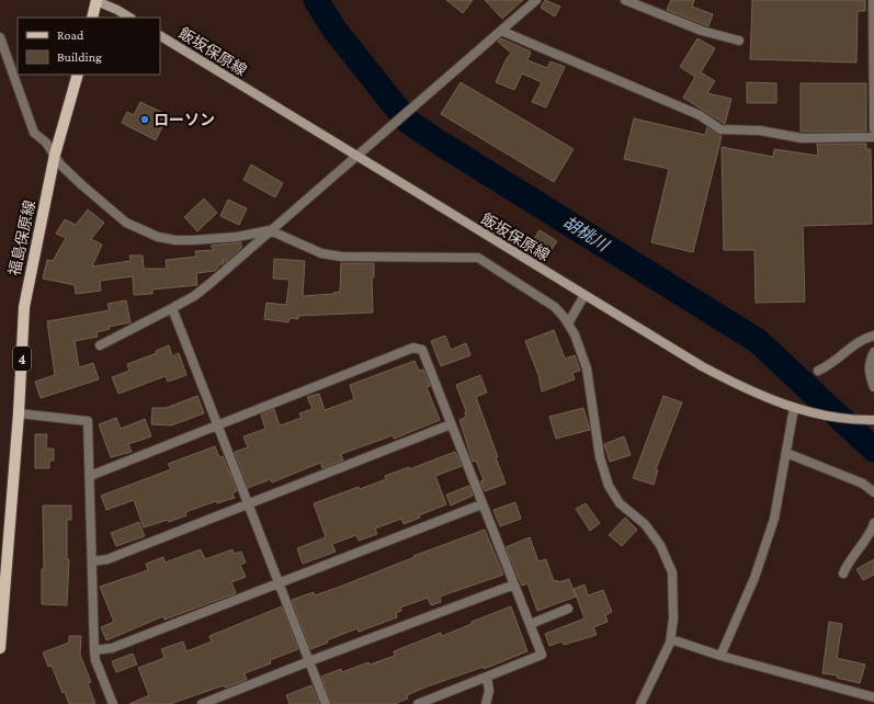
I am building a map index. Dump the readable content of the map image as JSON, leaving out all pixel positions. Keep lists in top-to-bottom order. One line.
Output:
{"streets":{"main road":["飯坂保原線","福島保原線","4"]},"water":["胡桃川"],"places":["ローソン"],"legend":["Road","Building"]}
